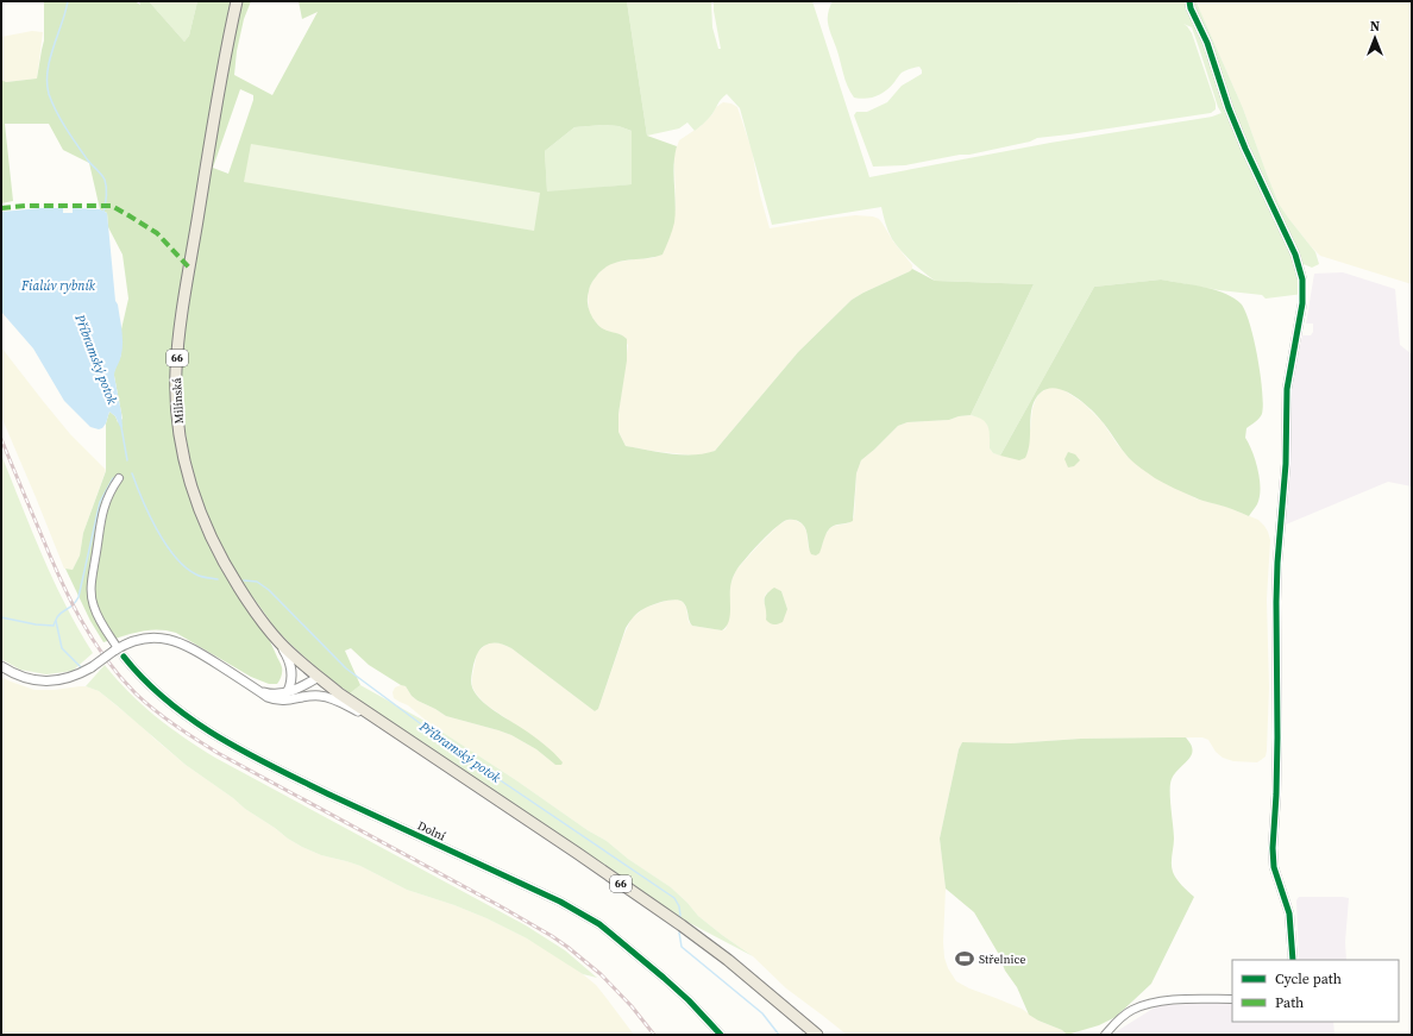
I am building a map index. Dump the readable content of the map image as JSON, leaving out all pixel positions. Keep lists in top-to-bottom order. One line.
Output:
{"streets":{"main road":["66","Milínská"],"street":["Dolní"]},"crossings":[["66","Milínská"]],"water":["Fialúv rybník","Příbramský potok"],"places":{"sports":["Střelnice"]},"legend":["Cycle path","Path"],"north":"top"}
